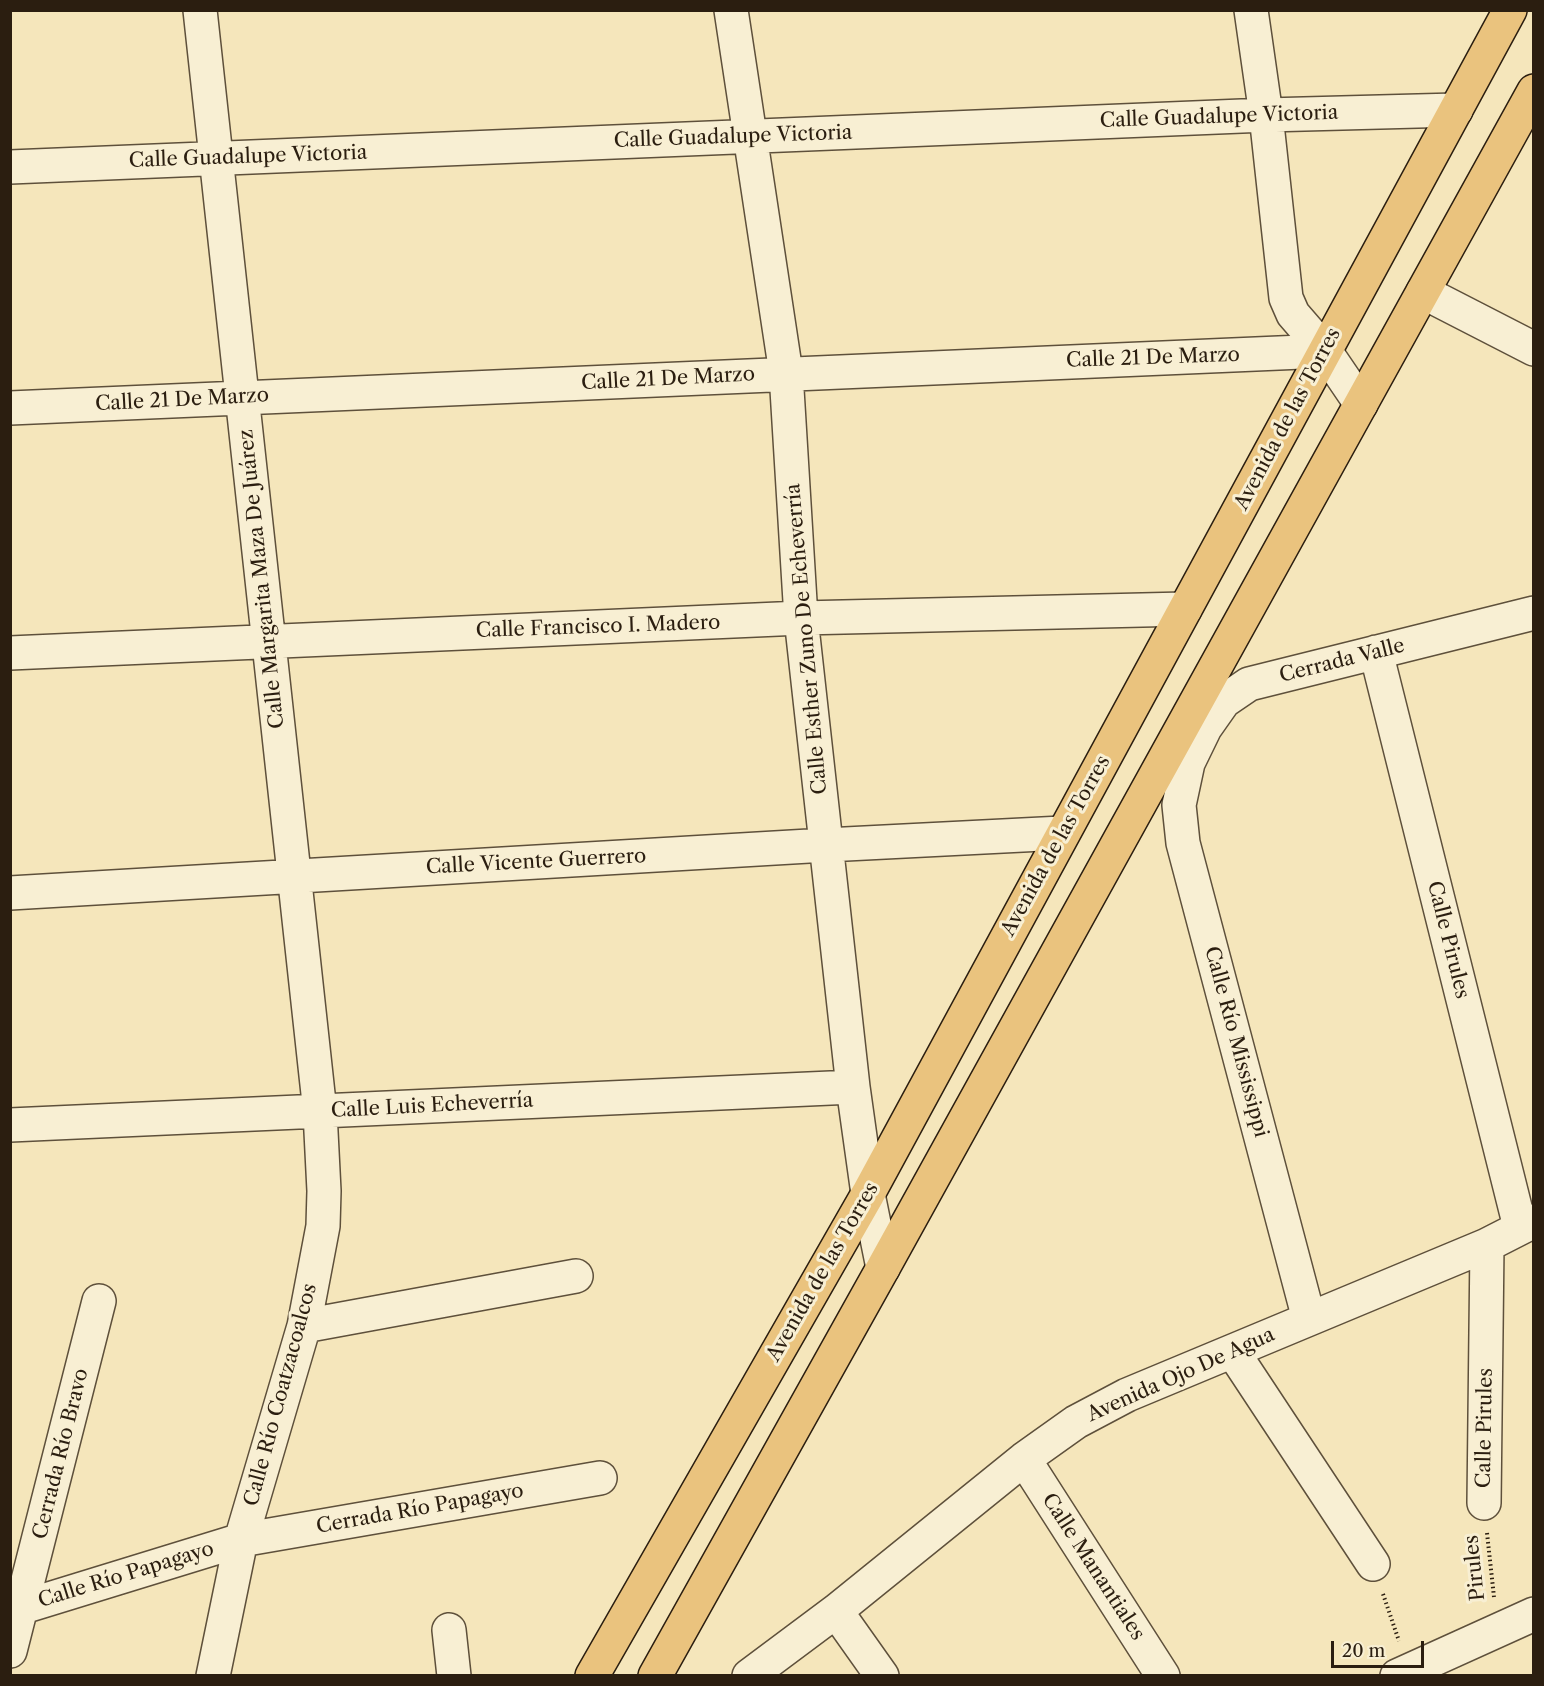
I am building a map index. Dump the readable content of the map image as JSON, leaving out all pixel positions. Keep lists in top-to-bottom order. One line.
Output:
{"streets":{"main road":["Avenida de las Torres"],"street":["Calle Guadalupe Victoria","Calle 21 De Marzo","Calle Margarita Maza De Juárez","Calle Francisco I. Madero","Calle Esther Zuno De Echeverría","Cerrada Valle","Calle Vicente Guerrero","Calle Pirules","Calle Río Mississippi","Calle Luis Echeverría","Avenida Ojo De Agua","Calle Río Coatzacoalcos","Cerrada Río Bravo","Cerrada Río Papagayo","Calle Manantiales","Calle Río Papagayo"],"path":["Pirules"]},"crossings":[["Calle Guadalupe Victoria","Avenida de las Torres"],["Calle Guadalupe Victoria","Calle Margarita Maza De Juárez"],["Calle Guadalupe Victoria","Calle Esther Zuno De Echeverría"],["Calle 21 De Marzo","Avenida de las Torres"],["Calle 21 De Marzo","Calle Margarita Maza De Juárez"],["Calle 21 De Marzo","Calle Esther Zuno De Echeverría"],["Avenida de las Torres","Calle Francisco I. Madero"],["Avenida de las Torres","Calle Esther Zuno De Echeverría"],["Avenida de las Torres","Calle Vicente Guerrero"],["Calle Margarita Maza De Juárez","Calle Francisco I. Madero"],["Calle Margarita Maza De Juárez","Calle Vicente Guerrero"],["Calle Margarita Maza De Juárez","Calle Luis Echeverría"],["Calle Margarita Maza De Juárez","Calle Río Coatzacoalcos"],["Calle Francisco I. Madero","Calle Esther Zuno De Echeverría"],["Calle Esther Zuno De Echeverría","Calle Vicente Guerrero"],["Calle Esther Zuno De Echeverría","Calle Luis Echeverría"],["Cerrada Valle","Calle Pirules"],["Cerrada Valle","Calle Río Mississippi"],["Calle Pirules","Avenida Ojo De Agua"],["Calle Pirules","Pirules"],["Calle Río Mississippi","Avenida Ojo De Agua"],["Calle Luis Echeverría","Calle Río Coatzacoalcos"],["Avenida Ojo De Agua","Calle Manantiales"],["Calle Río Coatzacoalcos","Cerrada Río Papagayo"],["Calle Río Coatzacoalcos","Calle Río Papagayo"],["Cerrada Río Bravo","Calle Río Papagayo"],["Cerrada Río Papagayo","Calle Río Papagayo"]],"scale_bar":"20 m"}
